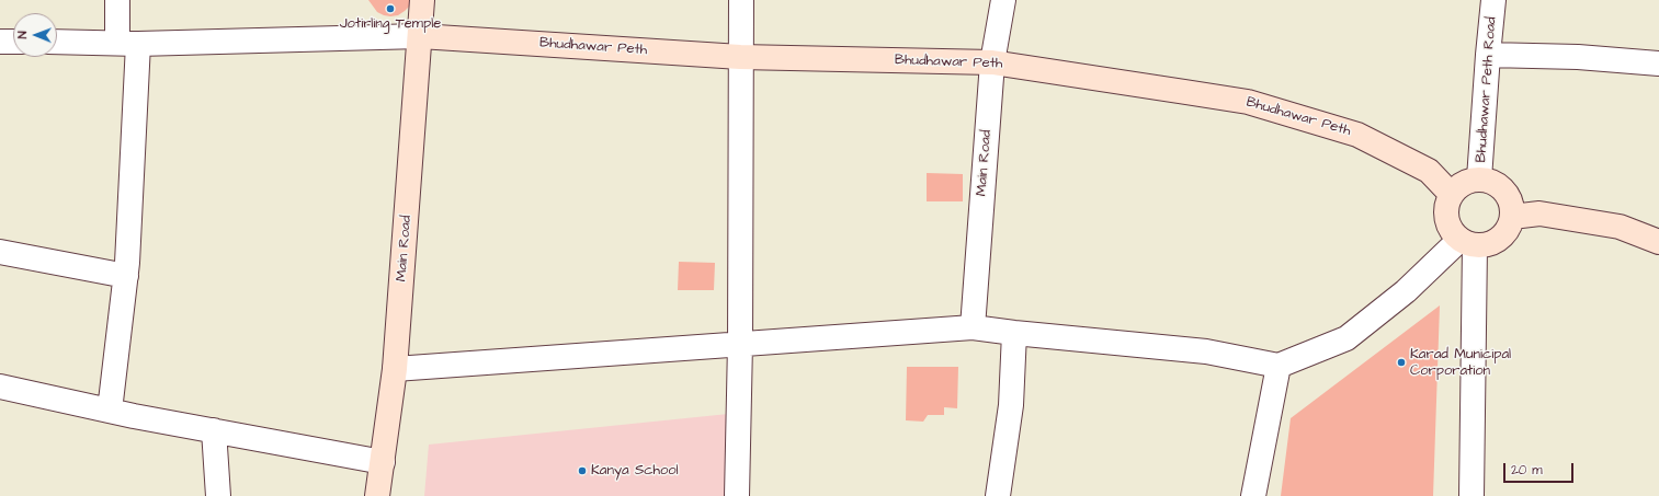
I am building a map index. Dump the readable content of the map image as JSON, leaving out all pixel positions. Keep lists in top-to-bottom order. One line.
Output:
{"streets":{"street":["Bhudhawar Peth","Bhudhawar Peth Road","Main Road"]},"crossings":[["Bhudhawar Peth","Bhudhawar Peth Road"],["Bhudhawar Peth","Main Road"]],"places":["Jotirling Temple","Karad Municipal Corporation","Kanya School"],"scale_bar":"20 m","north":"left"}
